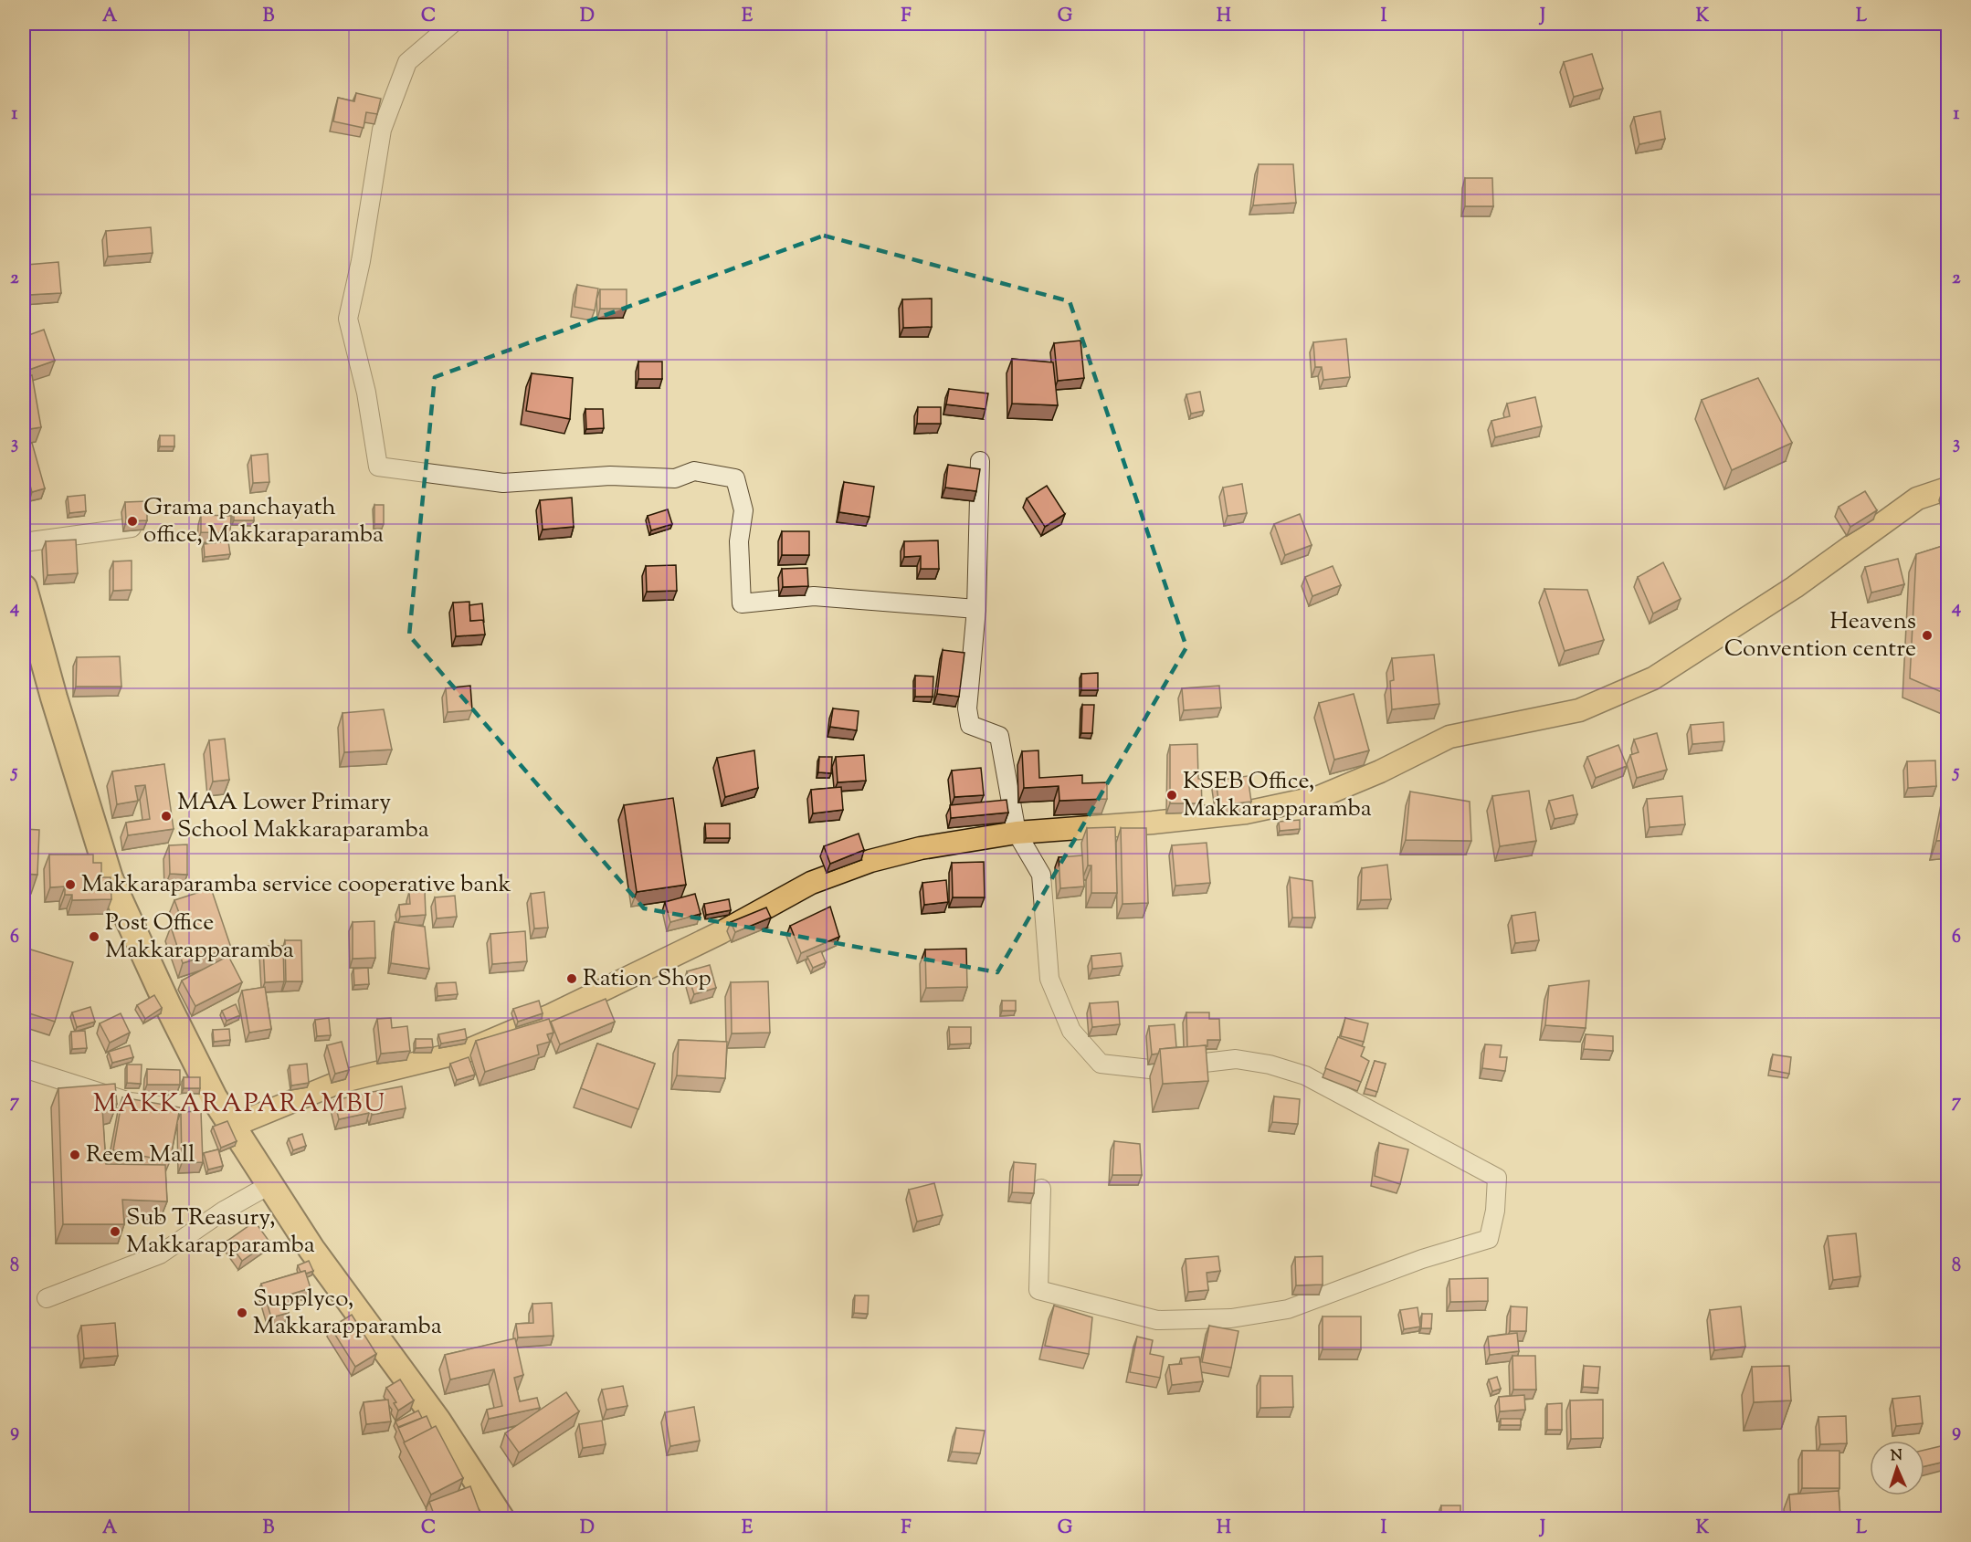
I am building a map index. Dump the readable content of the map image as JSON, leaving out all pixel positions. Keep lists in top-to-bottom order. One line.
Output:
{"districts":["MAKKARAPARAMBU"],"places":["Grama panchayath office, Makkaraparamba","Heavens Convention centre","KSEB Office, Makkarapparamba","MAA Lower Primary School Makkaraparamba","Makkaraparamba service cooperative bank","Post Office Makkarapparamba","Ration Shop","Reem Mall","Sub TReasury, Makkarapparamba","Supplyco, Makkarapparamba"],"north":"top","grid":{"columns":["A","B","C","D","E","F","G","H","I","J","K","L"],"rows":["1","2","3","4","5","6","7","8","9"]}}
